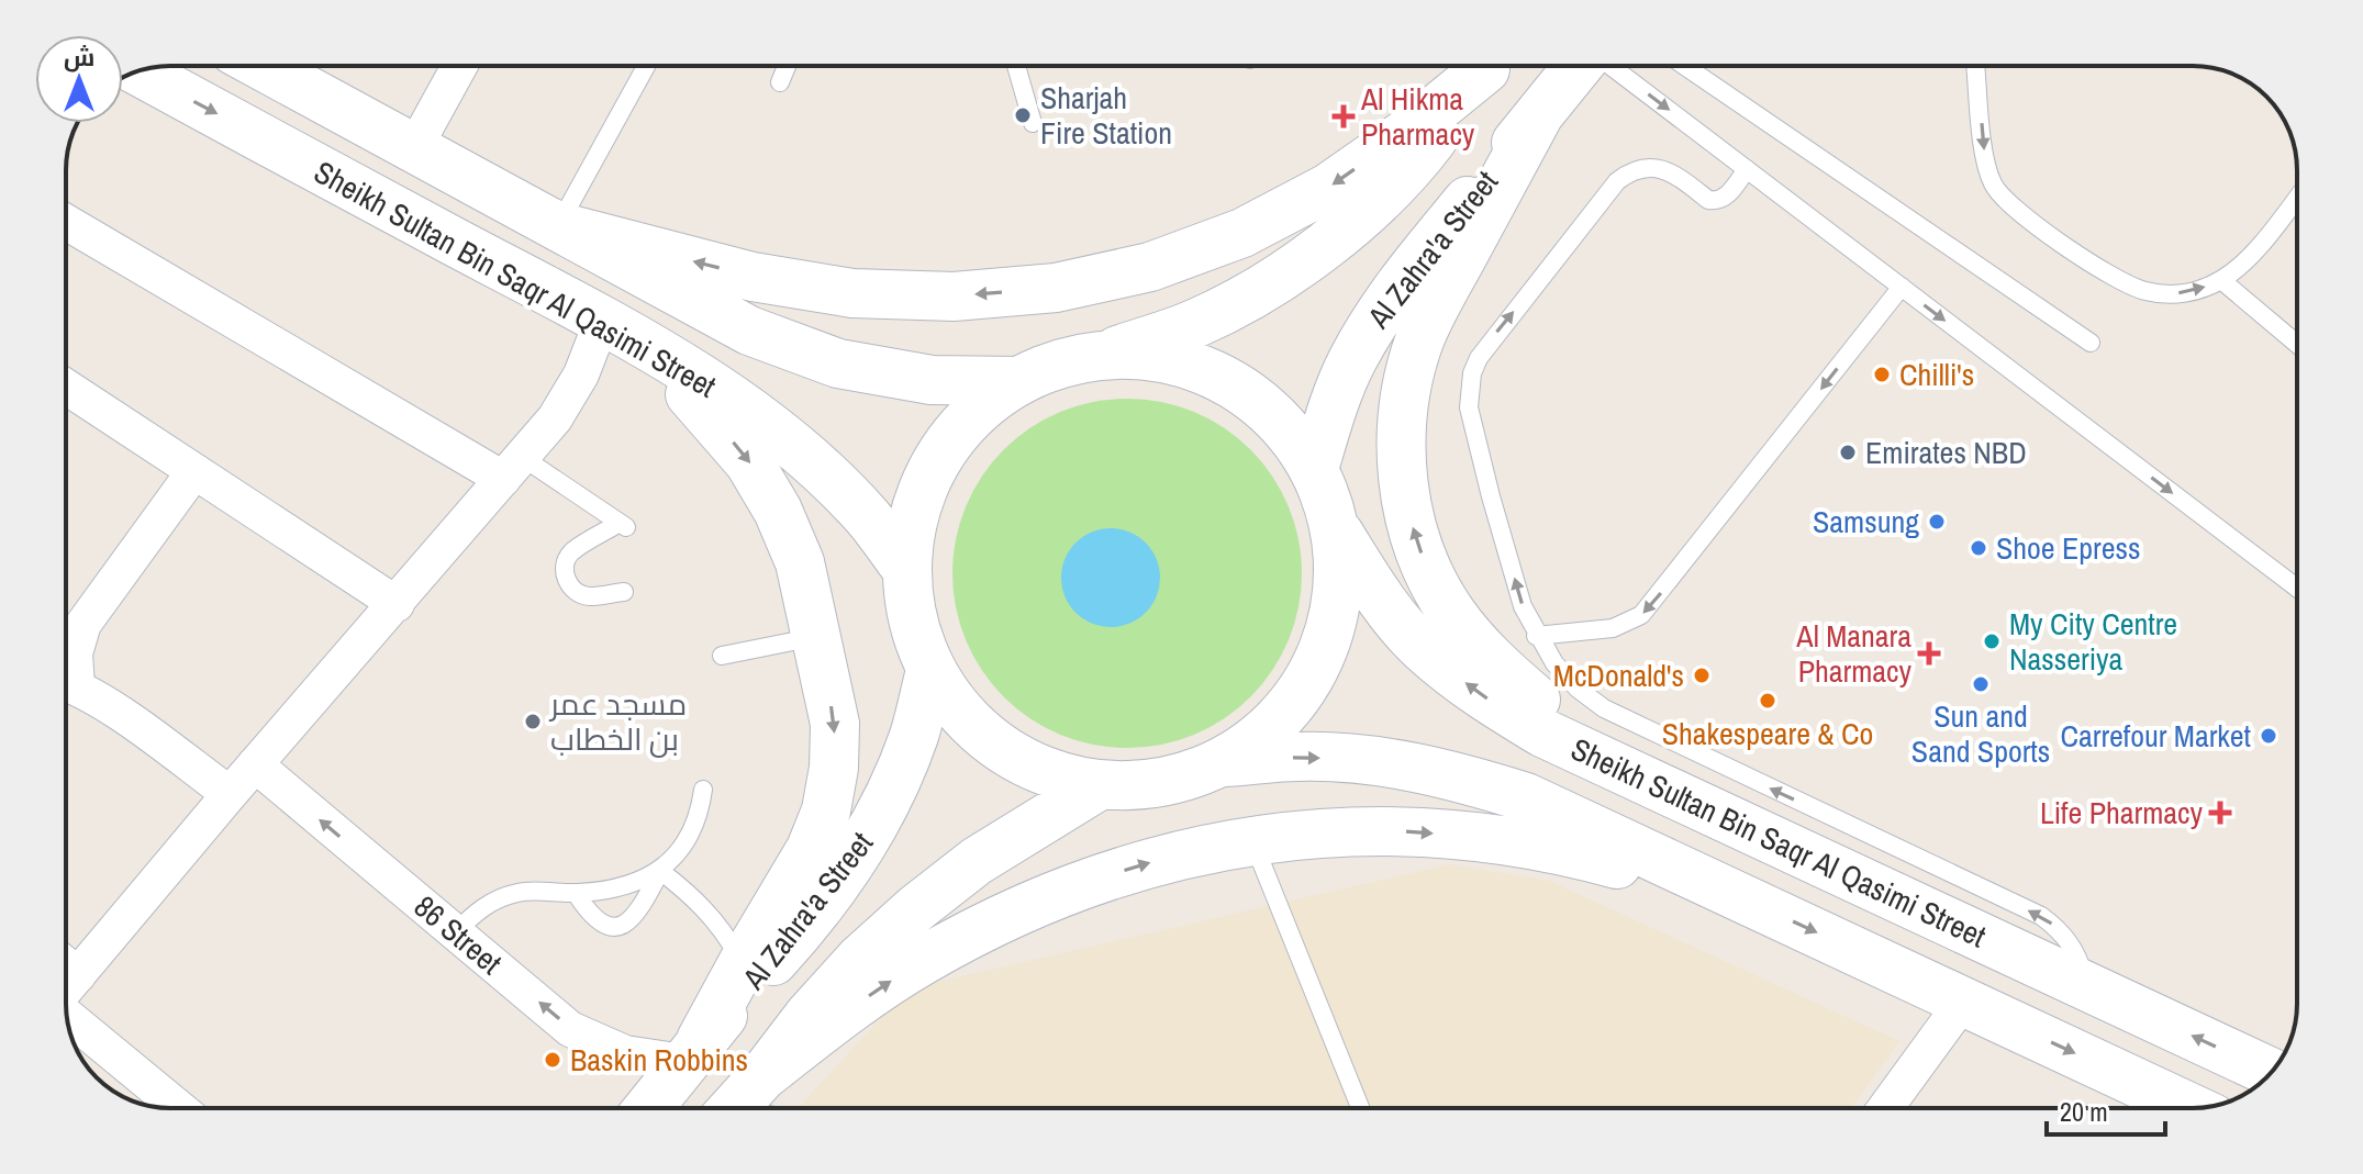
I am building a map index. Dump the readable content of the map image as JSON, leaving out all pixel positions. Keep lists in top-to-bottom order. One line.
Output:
{"streets":{"main road":["Al Zahra'a Street","Sheikh Sultan Bin Saqr Al Qasimi Street"],"street":["86 Street"]},"crossings":[["Al Zahra'a Street","86 Street"]],"one_way":["86 Street"],"places":{"other":["Sharjah Fire Station","Chilli's","Emirates NBD","Samsung","Shoe Epress","My City Centre Nasseriya","McDonald's","Sun and Sand Sports","Shakespeare & Co","مسجد عمر بن الخطاب","Carrefour Market","Baskin Robbins"],"health":["Al Hikma Pharmacy","Al Manara Pharmacy","Life Pharmacy"]},"scale_bar":"20 m","north":"top"}
